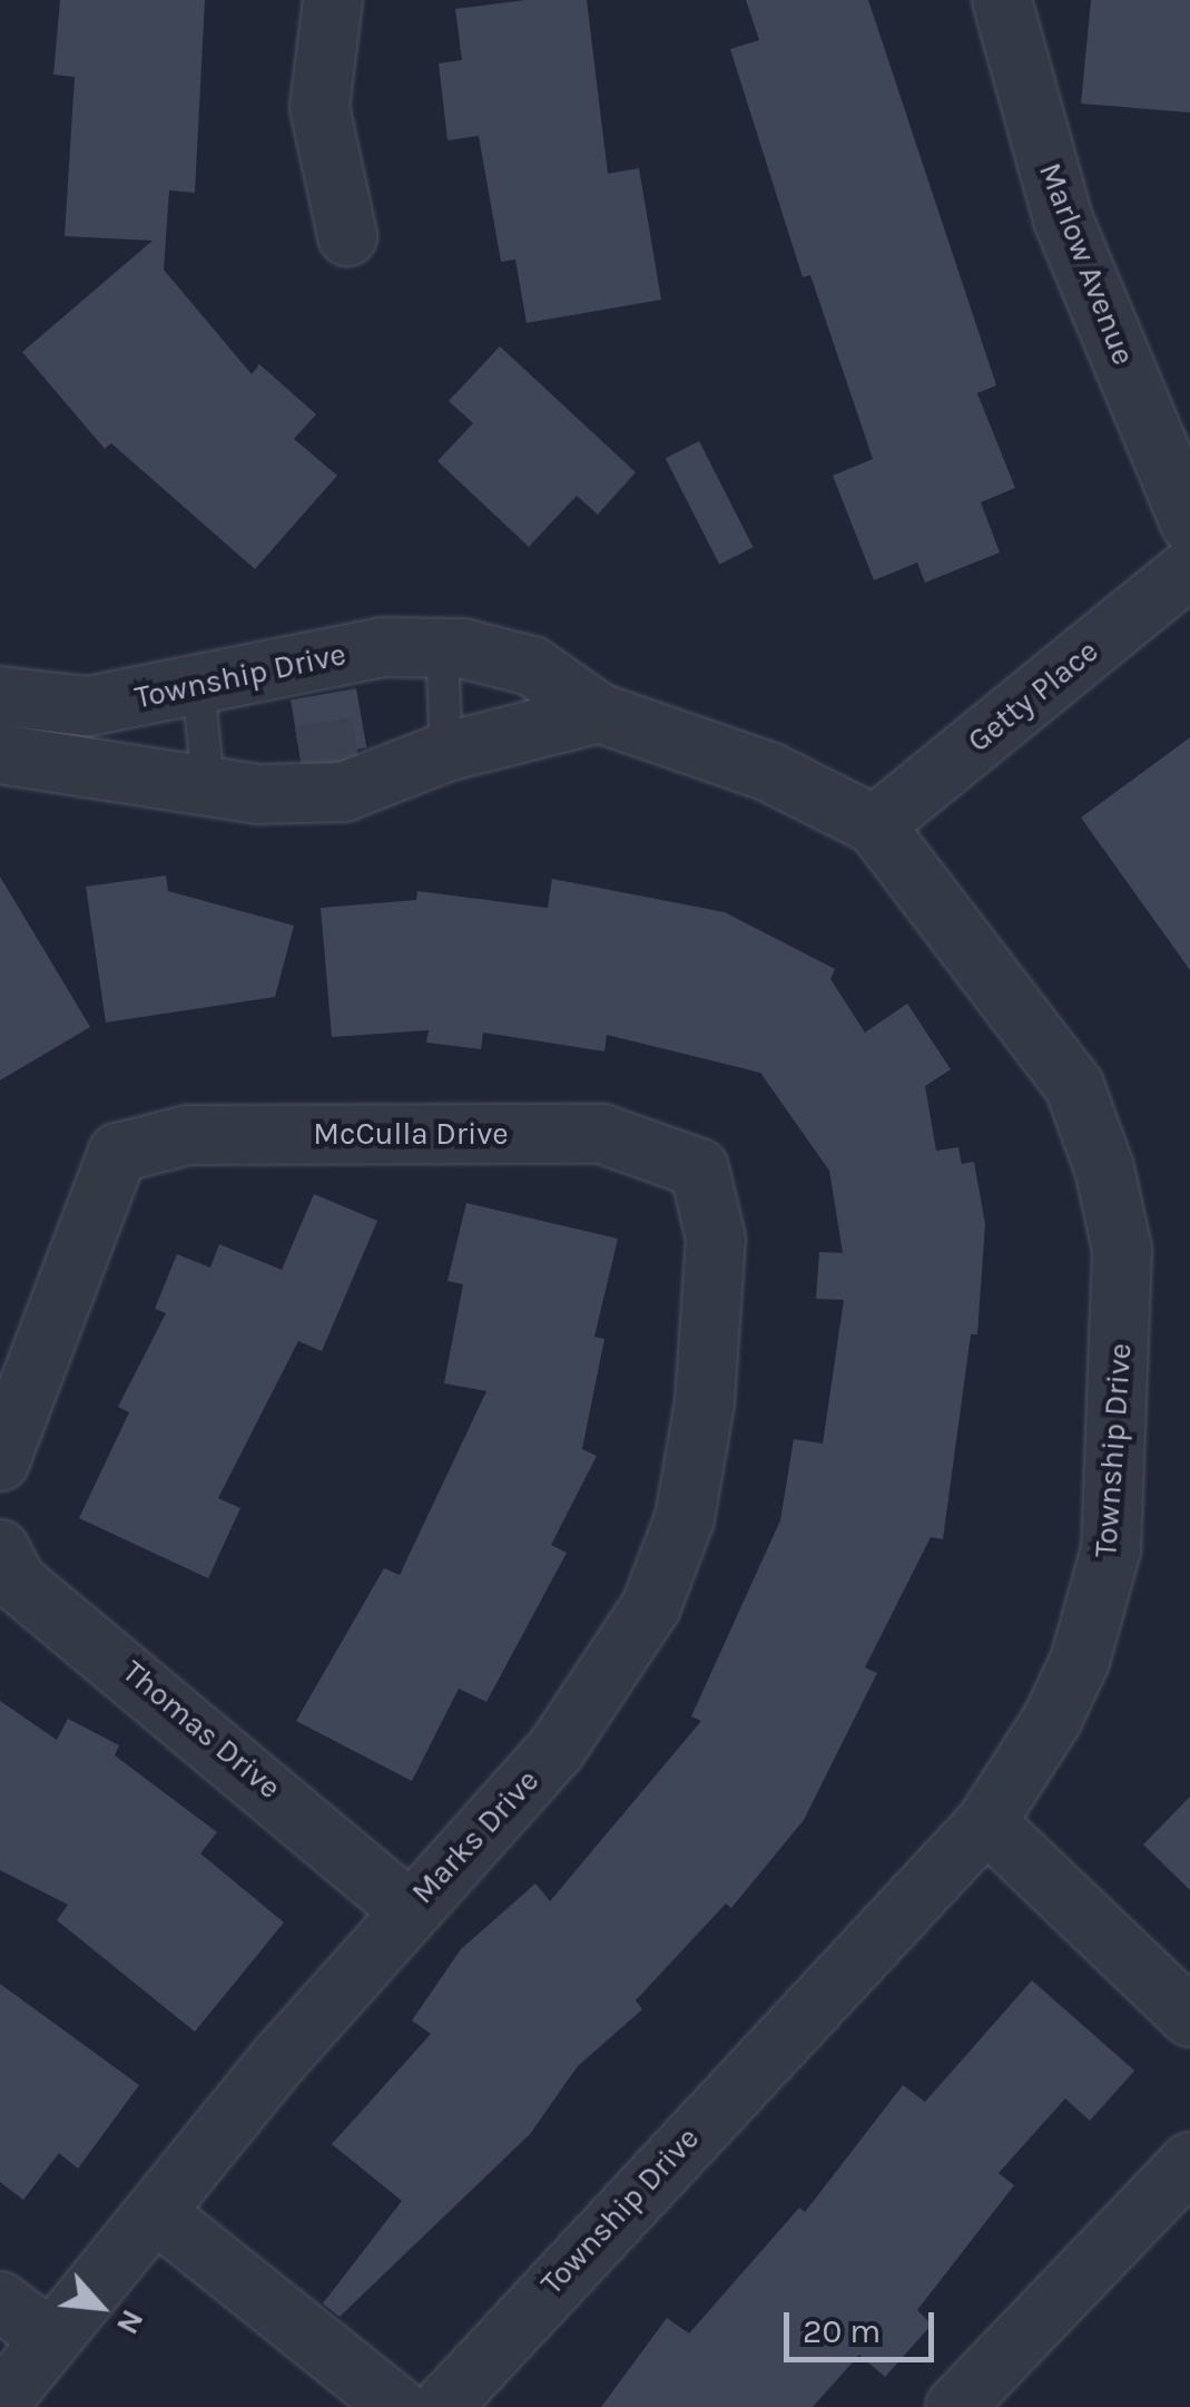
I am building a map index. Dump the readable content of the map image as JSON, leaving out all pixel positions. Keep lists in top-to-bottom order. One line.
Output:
{"streets":{"street":["Marlow Avenue","Township Drive","Getty Place","McCulla Drive","Thomas Drive","Marks Drive"]},"crossings":[["Township Drive","Getty Place"],["McCulla Drive","Marks Drive"],["Thomas Drive","Marks Drive"]],"scale_bar":"20 m","north":"bottom right"}
